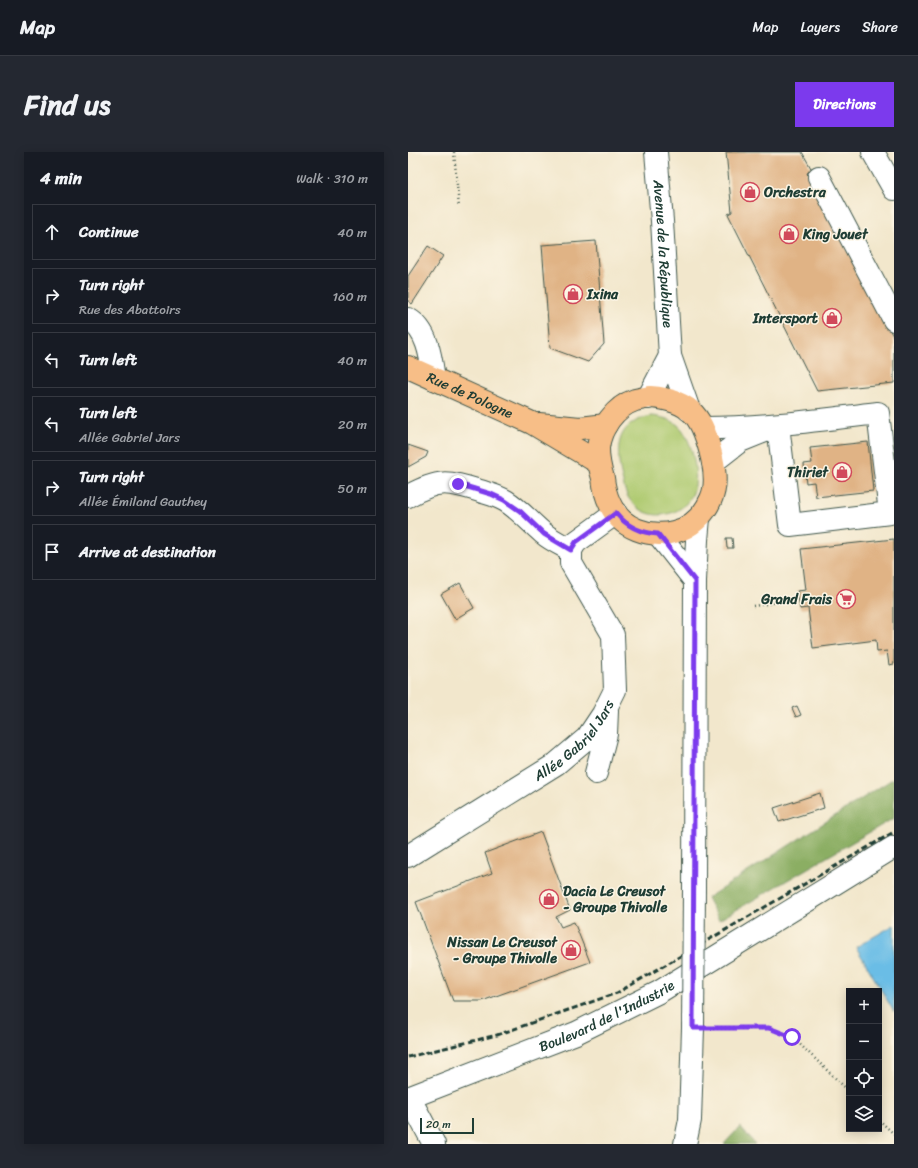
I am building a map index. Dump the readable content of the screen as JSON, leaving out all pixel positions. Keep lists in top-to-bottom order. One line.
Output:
{"streets":{"main road":["Rue de Pologne"],"street":["Avenue de la République","Allée Gabriel Jars","Boulevard de l'Industrie"]},"crossings":[["Avenue de la République","Rue de Pologne"]],"places":{"shop":["Orchestra","King Jouet","Ixina","Intersport","Thiriet","Dacia Le Creusot - Groupe Thivolle","Nissan Le Creusot - Groupe Thivolle"],"supermarket":["Grand Frais"]},"scale_bar":"20 m","page":{"header":"Map","nav":["Map","Layers","Share"],"title":"Find us","buttons":"Directions","heading":["4 min","Walk · 310 m"],"list":[["Continue","40 m"],["Turn right","Rue des Abattoirs","160 m"],["Turn left","40 m"],["Turn left","Allée Gabriel Jars","20 m"],["Turn right","Allée Émiland Gauthey","50 m"],"Arrive at destination"],"map_buttons":["+","−"],"scale":"20 m"}}
